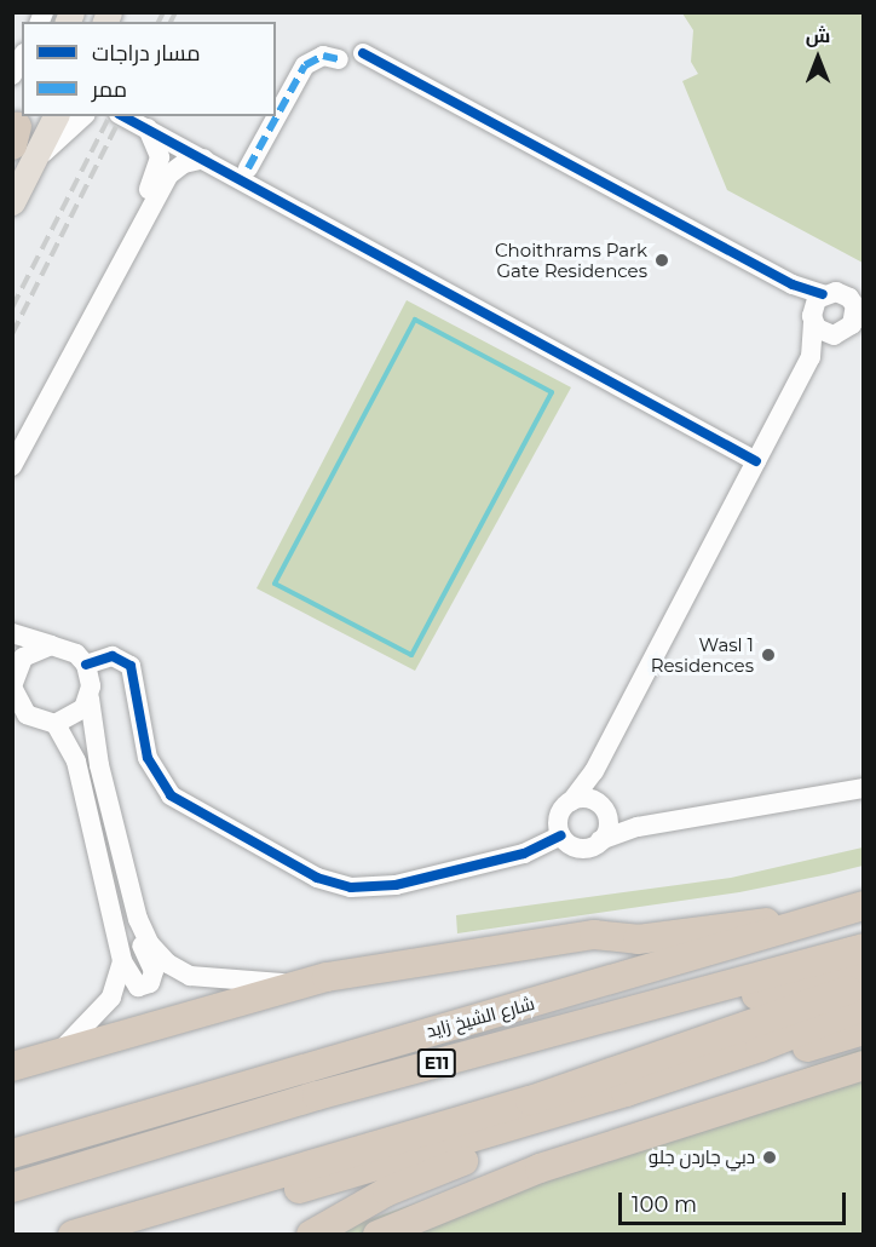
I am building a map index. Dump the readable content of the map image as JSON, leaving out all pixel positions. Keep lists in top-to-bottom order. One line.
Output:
{"streets":{"highway":["شارع الشيخ زايد","E11"]},"places":["Choithrams Park Gate Residences","Wasl 1 Residences","دبي جاردن جلو"],"legend":["مسار دراجات","ممر"],"scale_bar":"100 m","north":"top"}
